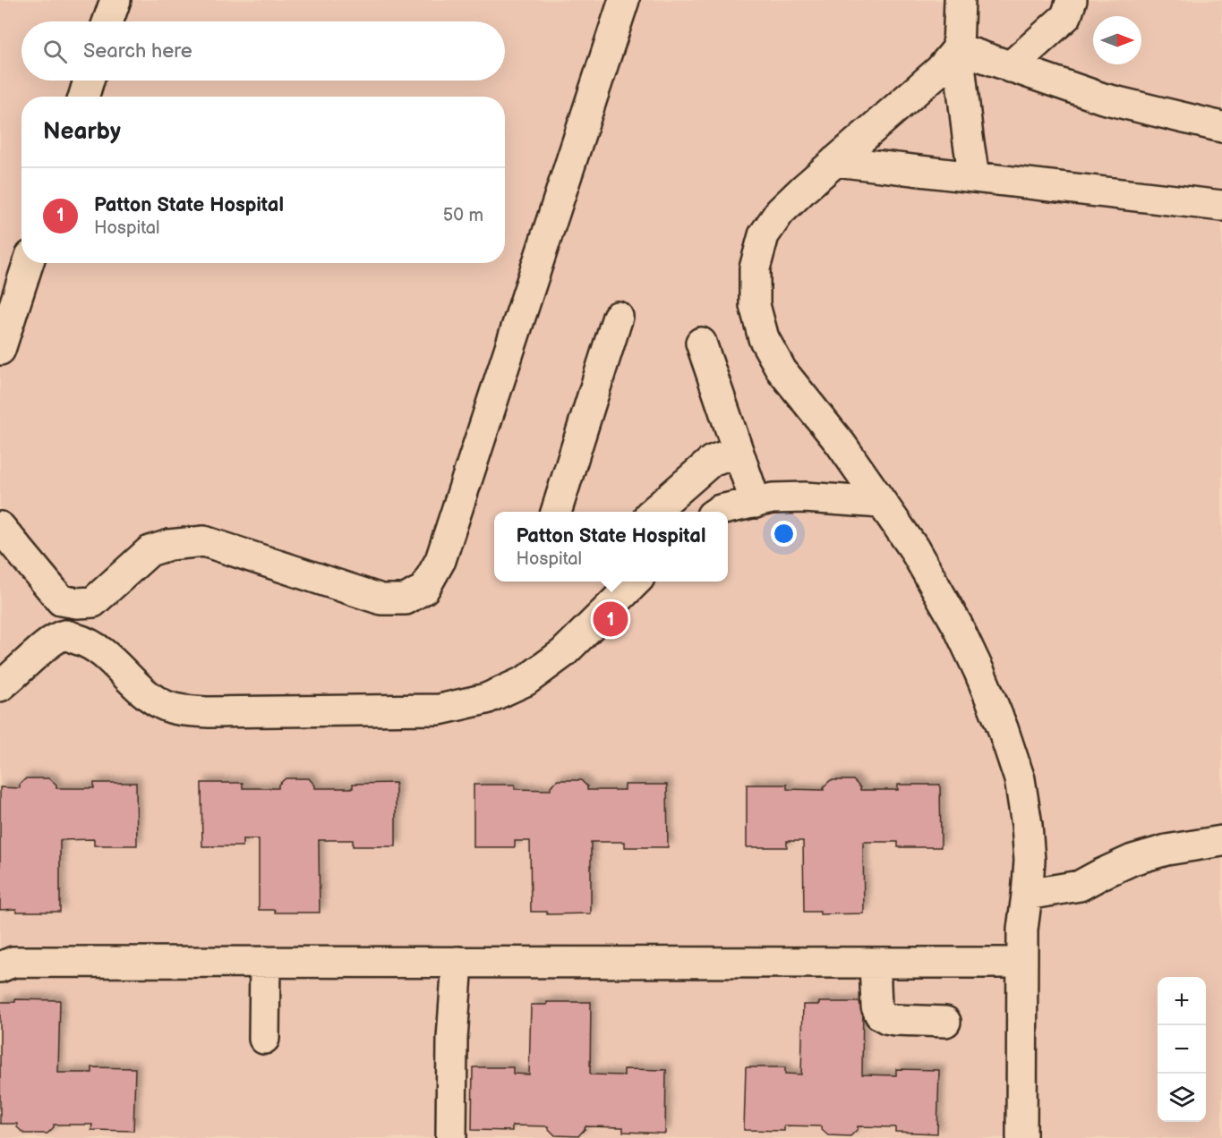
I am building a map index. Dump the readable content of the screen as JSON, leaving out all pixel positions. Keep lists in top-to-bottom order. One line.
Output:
{"north":"right","page":{"search":"Search here","heading":"Nearby","list":[{"mark":"1","name":"Patton State Hospital","note":"Hospital","value":"50 m"}],"popup":["Patton State Hospital","Hospital"],"pins":"1","map_buttons":["+","−"]}}
